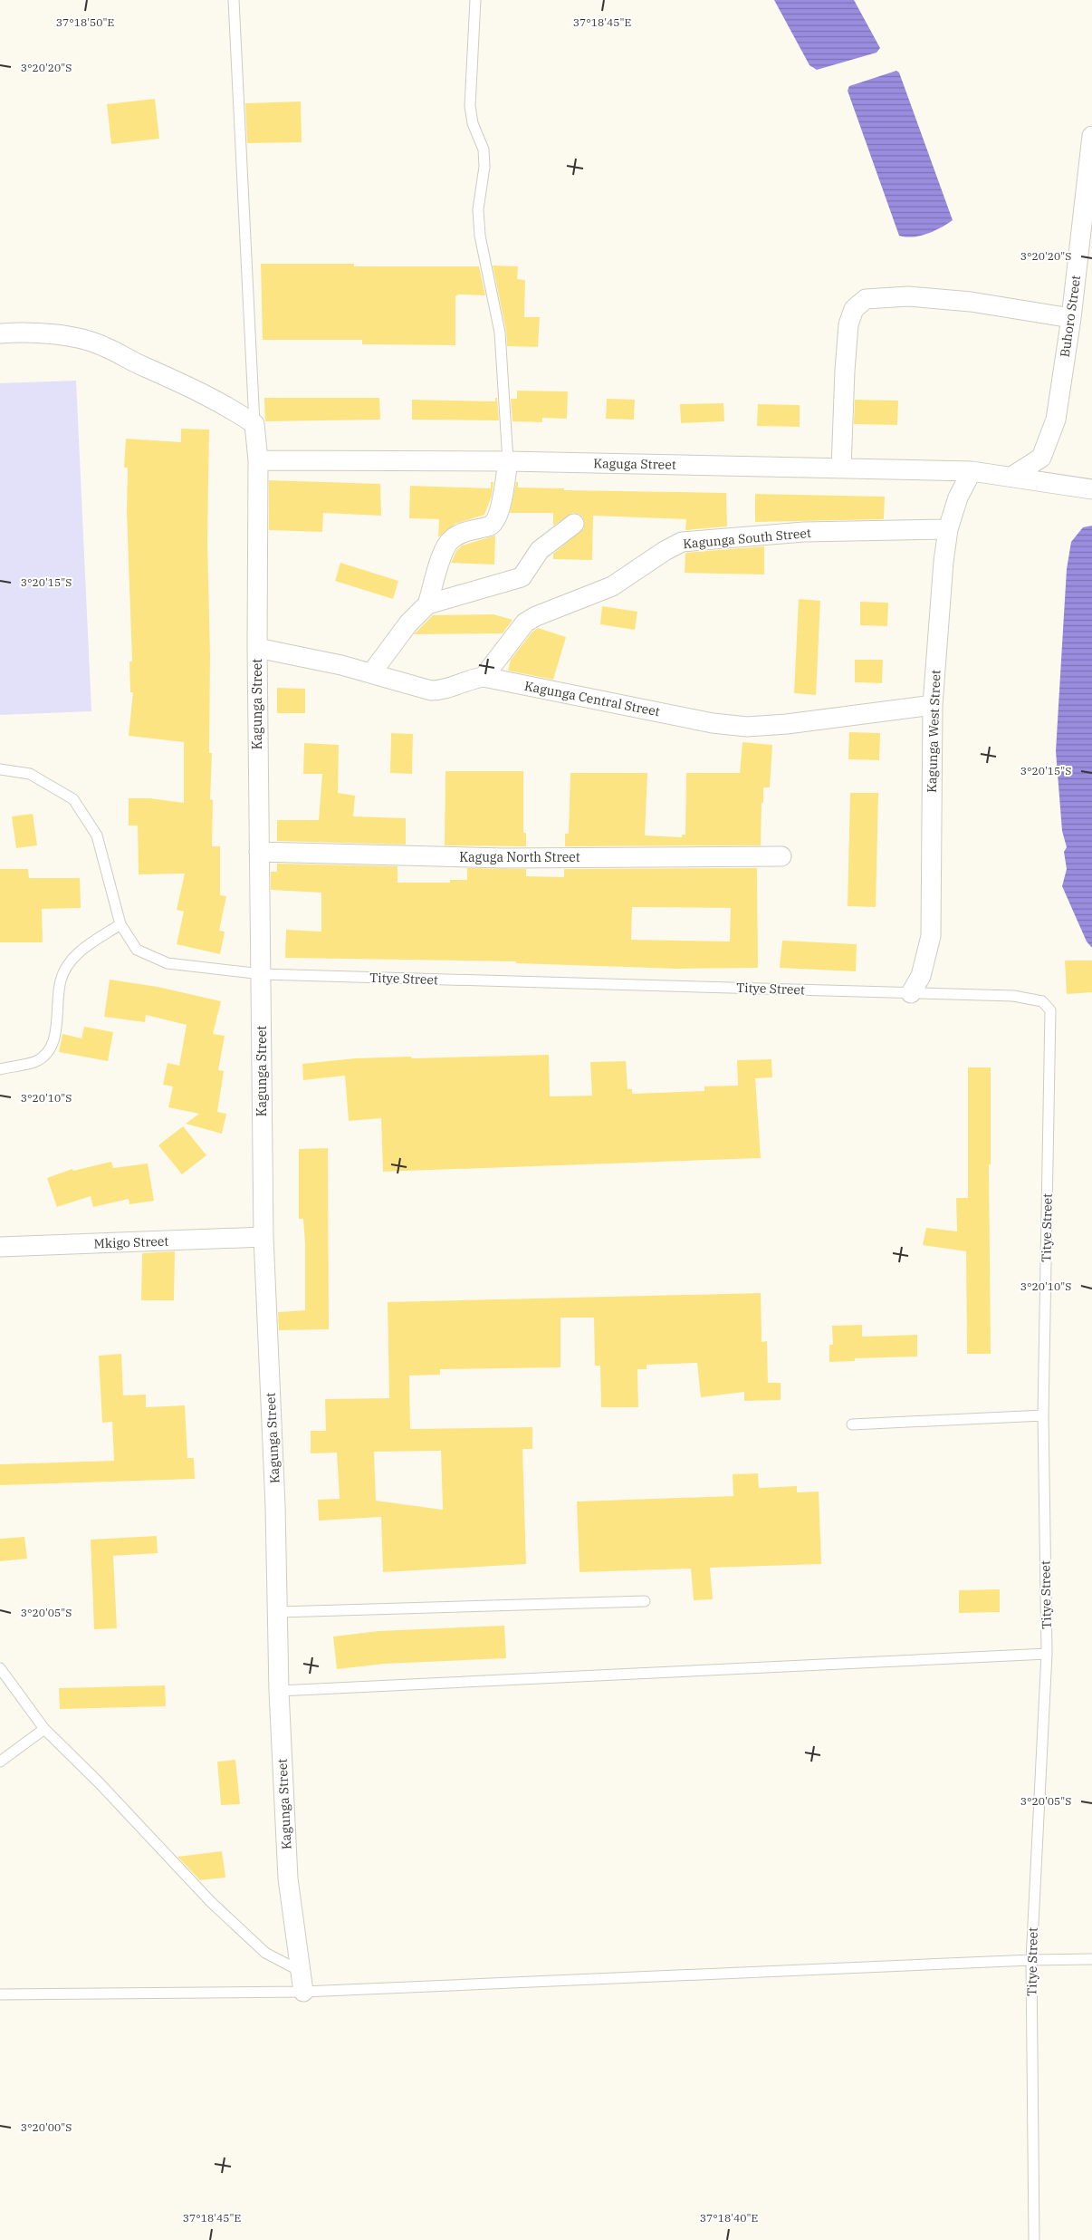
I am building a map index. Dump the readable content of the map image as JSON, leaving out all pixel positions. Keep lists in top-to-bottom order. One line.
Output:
{"streets":{"street":["Buhoro Street","Kaguga Street","Kagunga South Street","Kagunga Central Street","Kagunga Street","Kagunga West Street","Kaguga North Street","Mkigo Street"],"lane":["Titye Street"]},"crossings":[["Buhoro Street","Kaguga Street"],["Kaguga Street","Kagunga Street"],["Kaguga Street","Kagunga West Street"],["Kagunga South Street","Kagunga Central Street"],["Kagunga South Street","Kagunga West Street"],["Kagunga Central Street","Kagunga Street"],["Kagunga Central Street","Kagunga West Street"],["Kagunga Street","Kaguga North Street"],["Kagunga Street","Titye Street"],["Kagunga Street","Mkigo Street"],["Kagunga West Street","Titye Street"]],"coordinates":["37°18'45\"E","37°18'50\"E","3°20'20\"S","3°20'15\"S","3°20'10\"S","3°20'05\"S","3°20'00\"S","37°18'40\"E"]}
